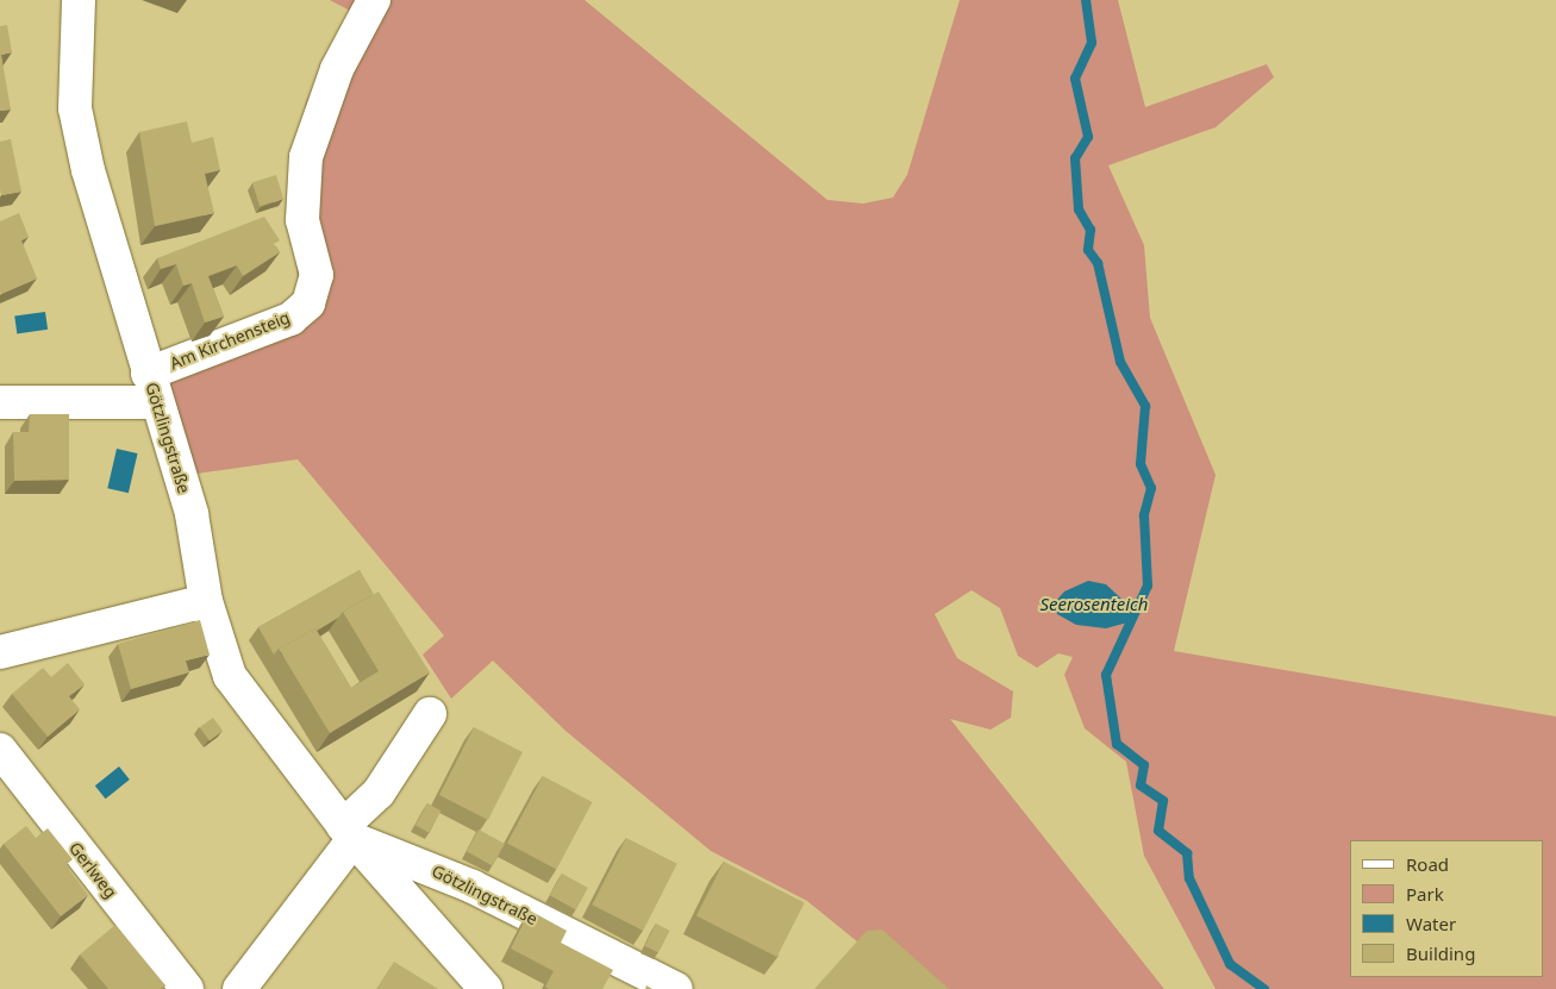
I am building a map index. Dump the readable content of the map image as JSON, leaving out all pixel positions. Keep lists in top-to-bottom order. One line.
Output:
{"streets":{"street":["Am Kirchensteig","Götzlingstraße","Gerlweg"]},"crossings":[["Am Kirchensteig","Götzlingstraße"]],"water":["Seerosenteich"],"legend":["Road","Park","Water","Building"]}
